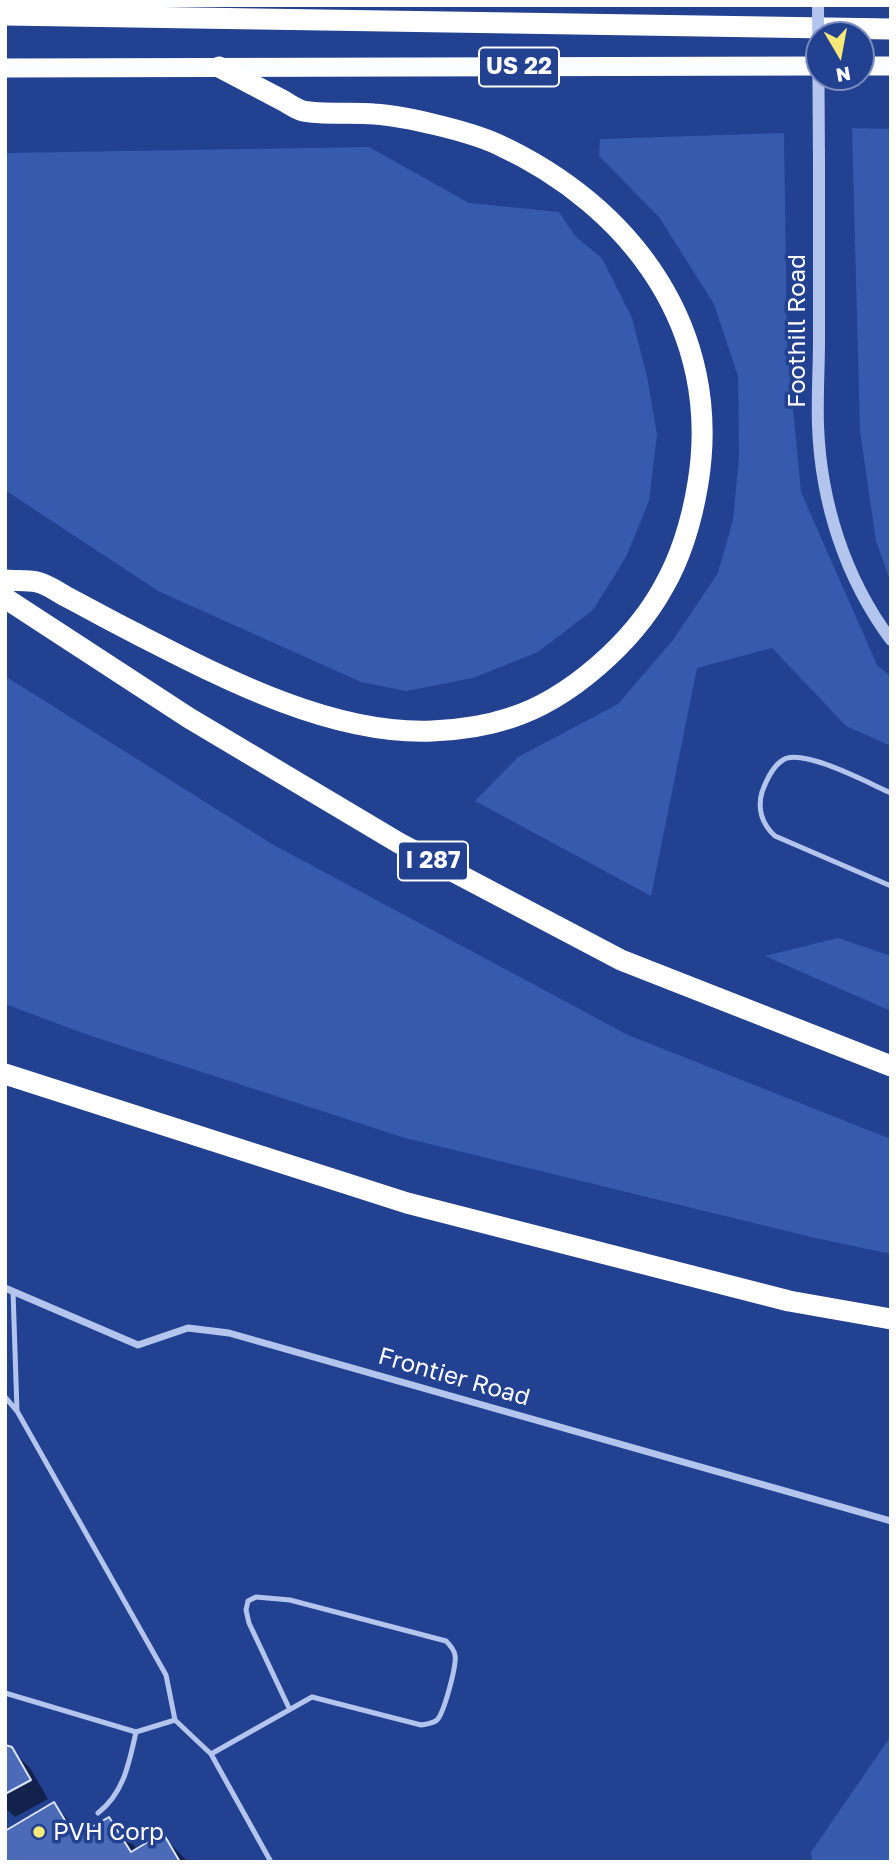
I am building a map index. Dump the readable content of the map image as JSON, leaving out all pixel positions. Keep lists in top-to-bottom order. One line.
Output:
{"streets":{"highway":["US 22","I 287"],"street":["Foothill Road","Frontier Road"]},"places":["PVH Corp"],"north":"bottom"}
